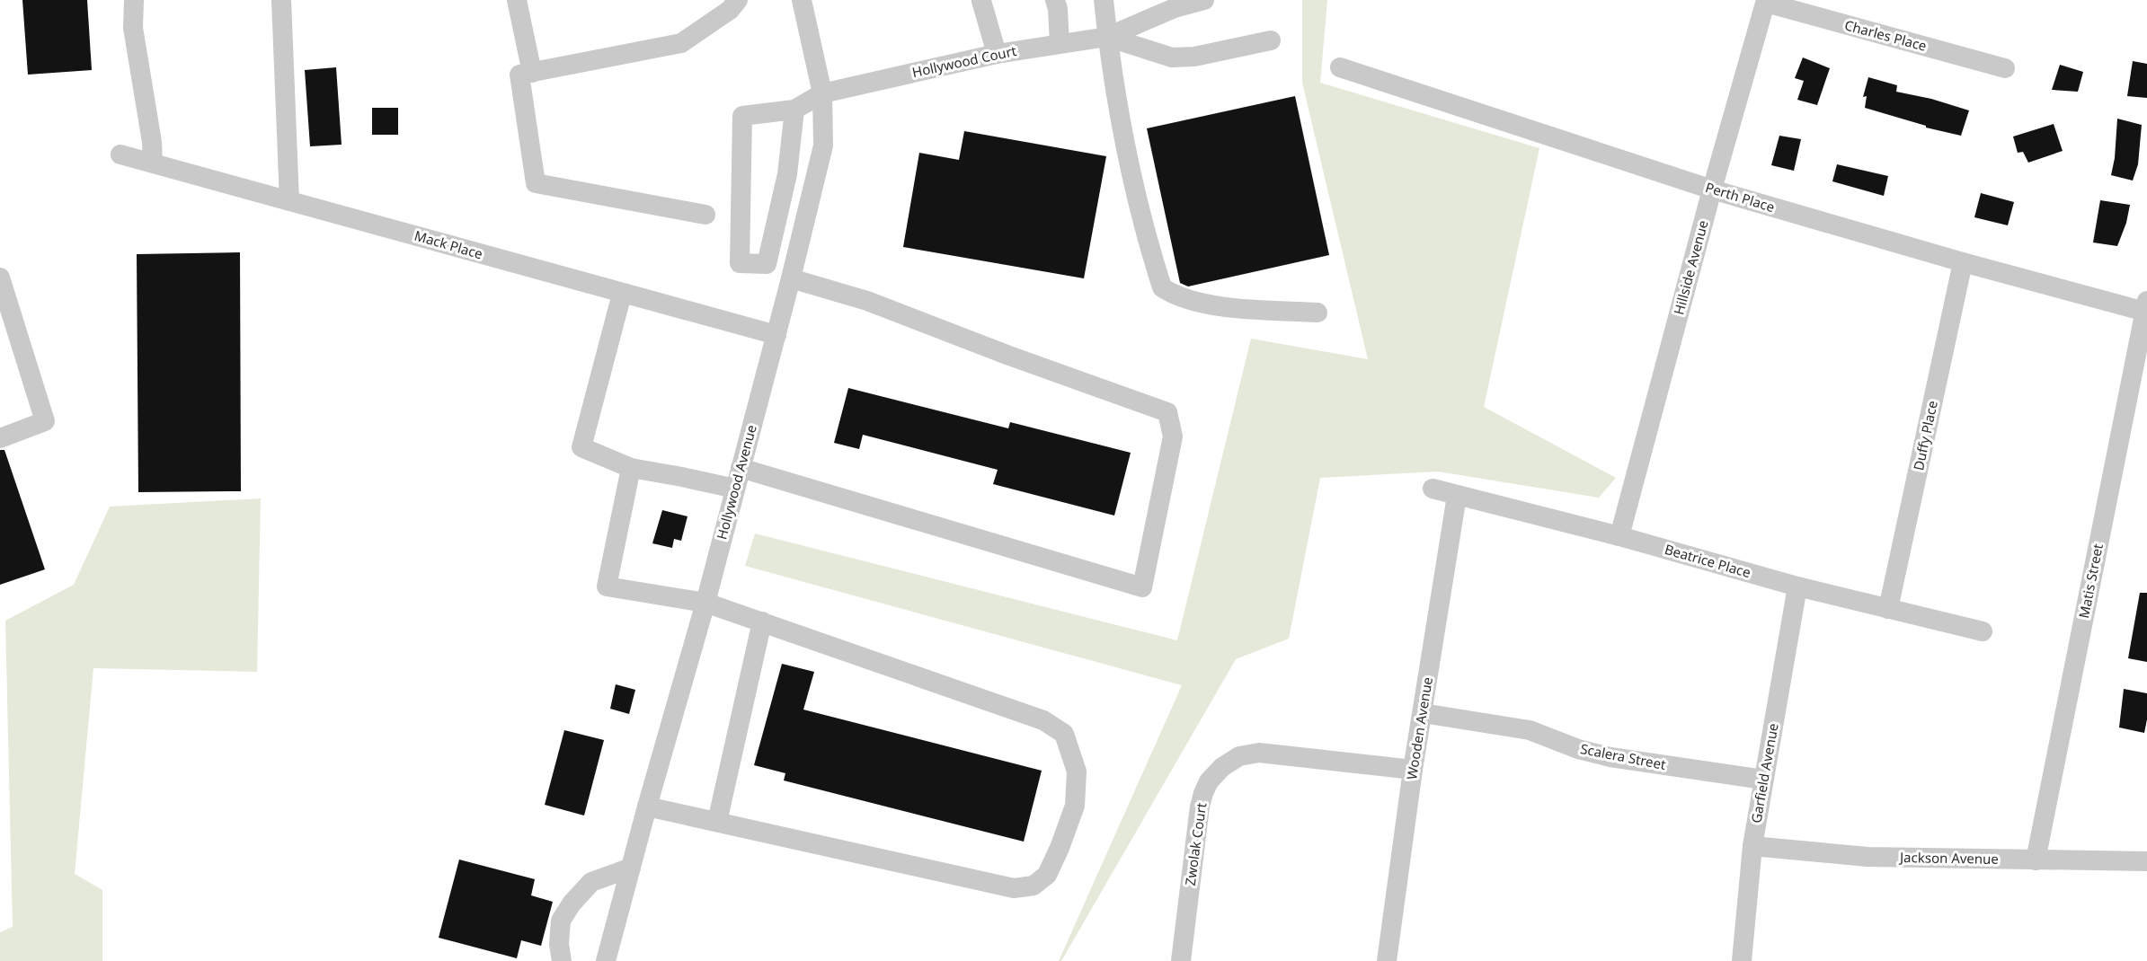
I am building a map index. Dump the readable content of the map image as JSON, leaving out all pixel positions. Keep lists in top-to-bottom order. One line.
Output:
{"streets":{"street":["Charles Place","Hollywood Court","Perth Place","Mack Place","Hillside Avenue","Duffy Place","Hollywood Avenue","Beatrice Place","Matis Street","Wooden Avenue","Scalera Street","Garfield Avenue","Zwolak Court","Jackson Avenue"]},"crossings":[["Charles Place","Hillside Avenue"],["Hollywood Court","Hollywood Avenue"],["Perth Place","Hillside Avenue"],["Perth Place","Duffy Place"],["Perth Place","Matis Street"],["Mack Place","Hollywood Avenue"],["Hillside Avenue","Beatrice Place"],["Duffy Place","Beatrice Place"],["Beatrice Place","Wooden Avenue"],["Beatrice Place","Garfield Avenue"],["Matis Street","Jackson Avenue"],["Wooden Avenue","Scalera Street"],["Wooden Avenue","Zwolak Court"],["Scalera Street","Garfield Avenue"],["Garfield Avenue","Jackson Avenue"]]}
